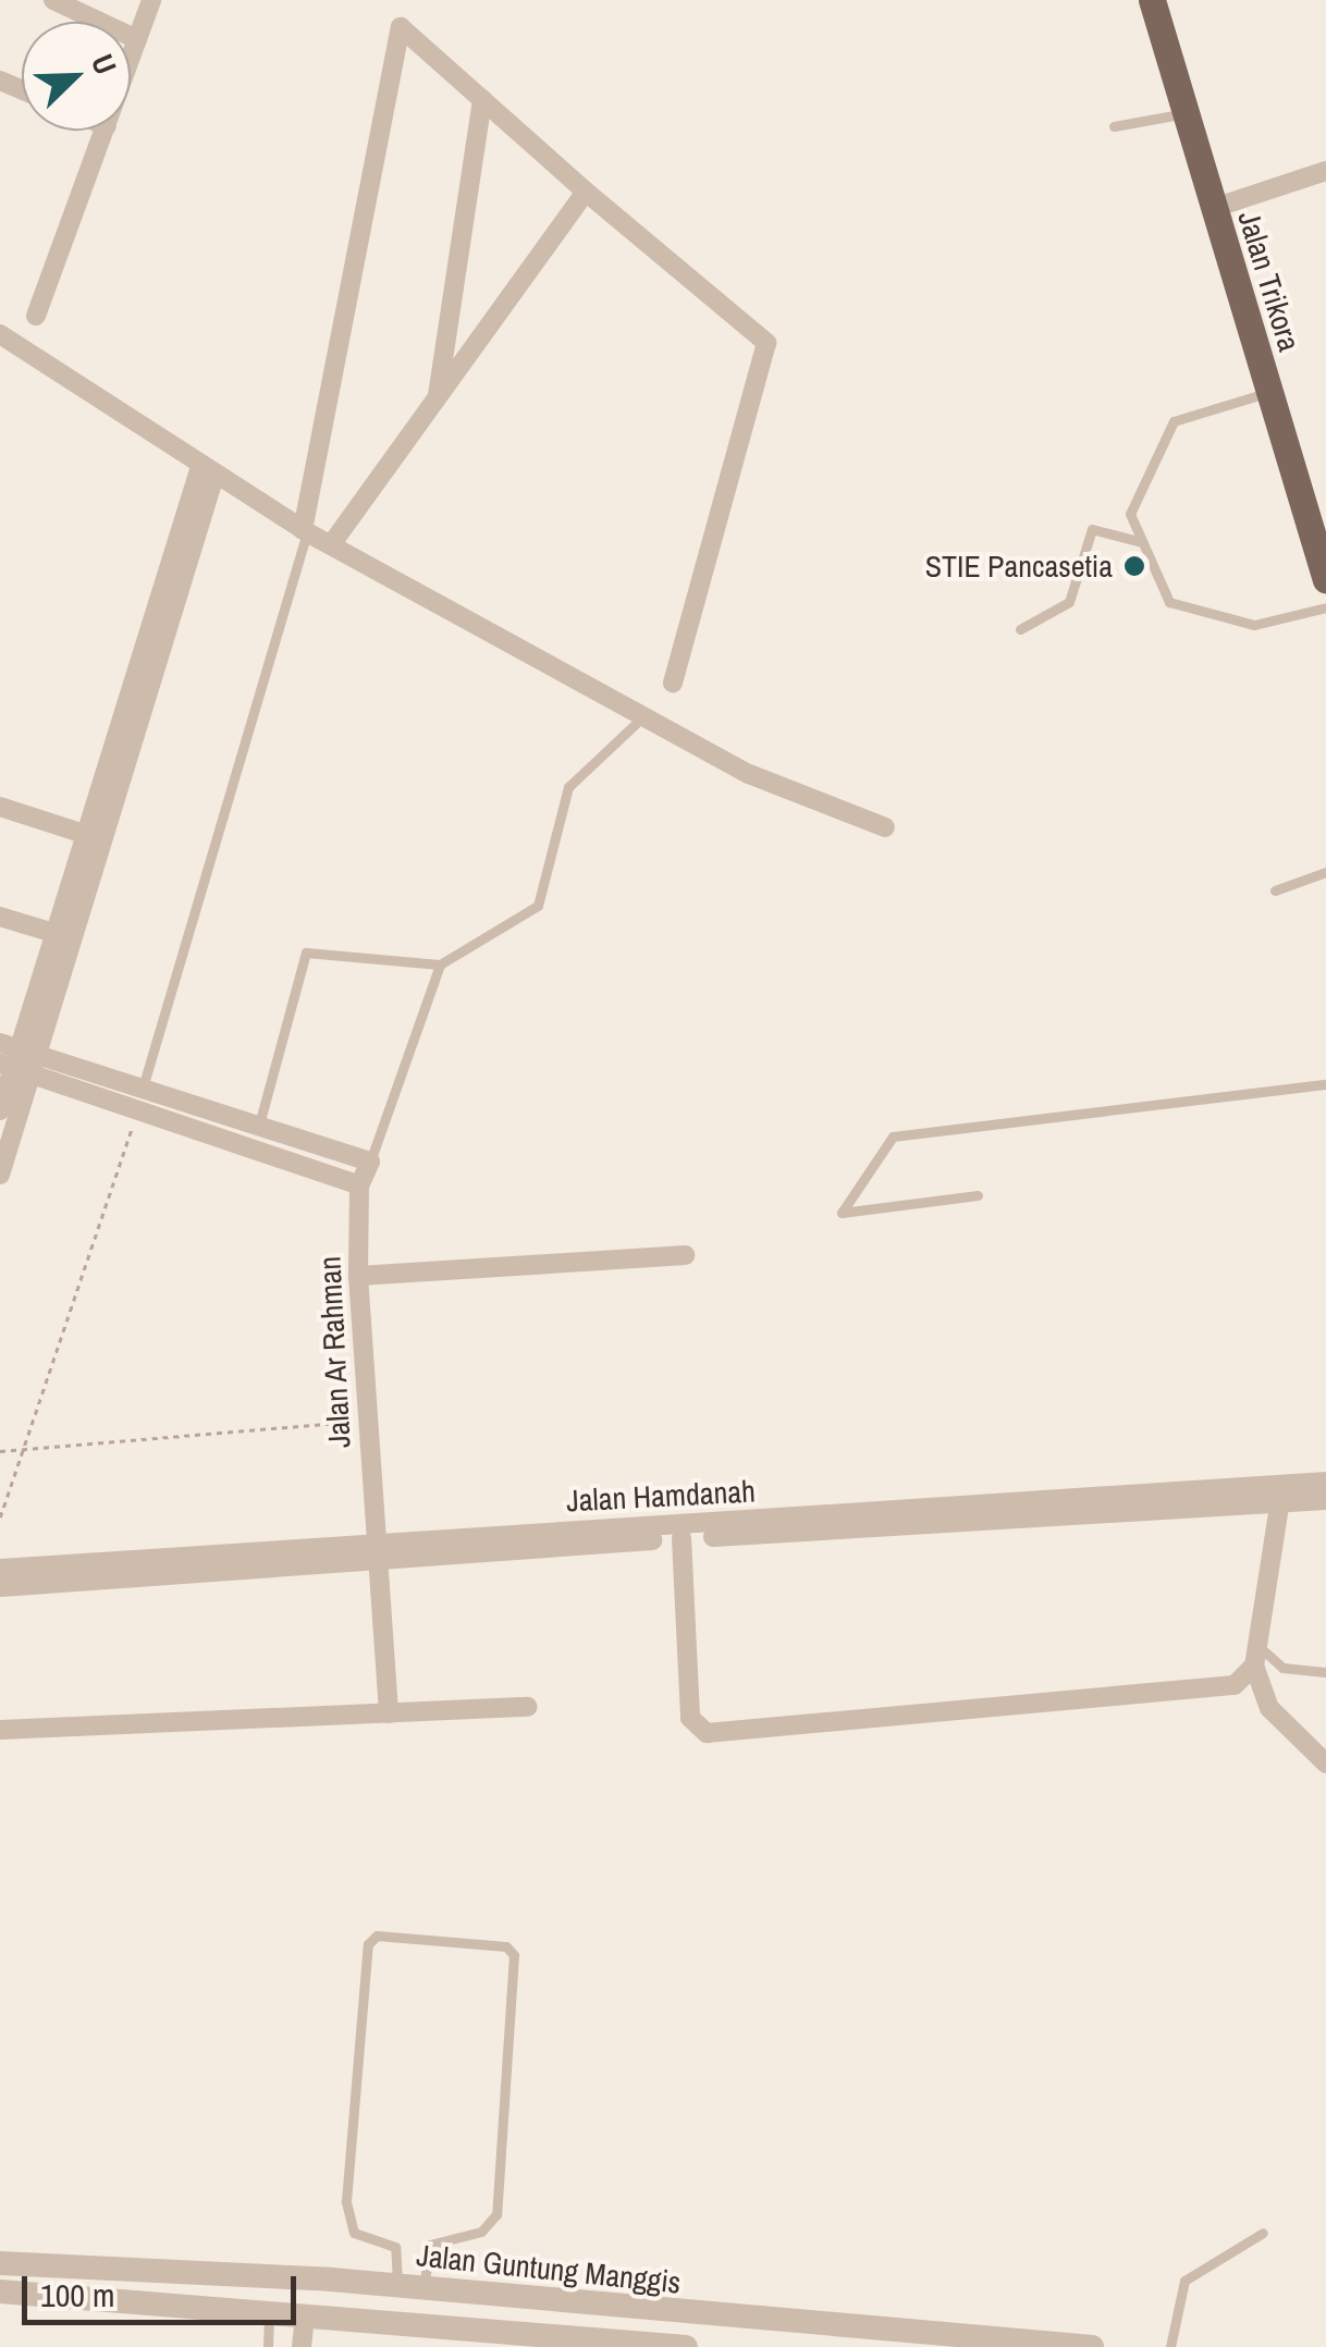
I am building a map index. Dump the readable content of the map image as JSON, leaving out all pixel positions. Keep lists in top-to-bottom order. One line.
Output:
{"streets":{"main road":["Jalan Trikora"],"street":["Jalan Ar Rahman","Jalan Hamdanah","Jalan Guntung Manggis"]},"crossings":[["Jalan Ar Rahman","Jalan Hamdanah"]],"places":["STIE Pancasetia"],"scale_bar":"100 m","north":"top right"}
